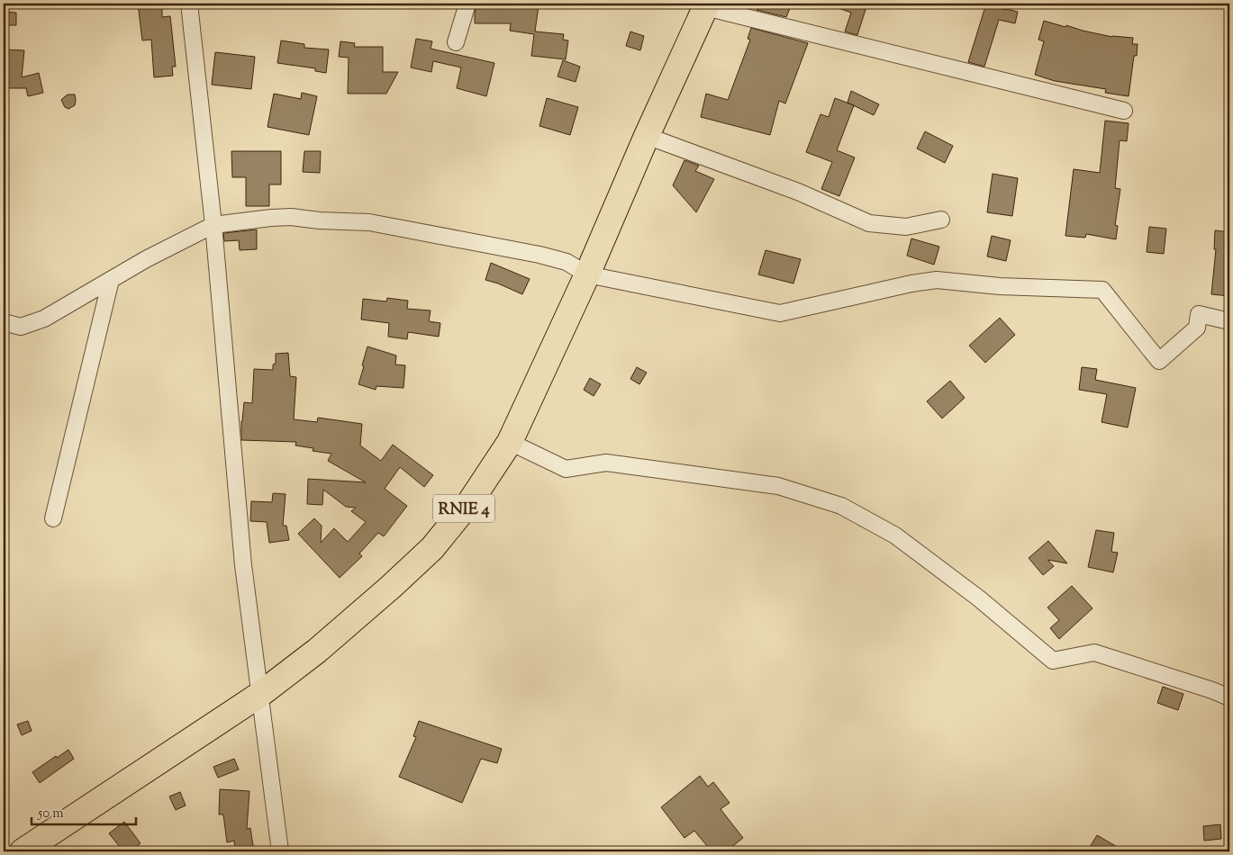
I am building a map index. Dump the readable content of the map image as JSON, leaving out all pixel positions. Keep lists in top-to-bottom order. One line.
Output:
{"streets":{"main road":["RNIE 4"]},"scale_bar":"50 m"}
